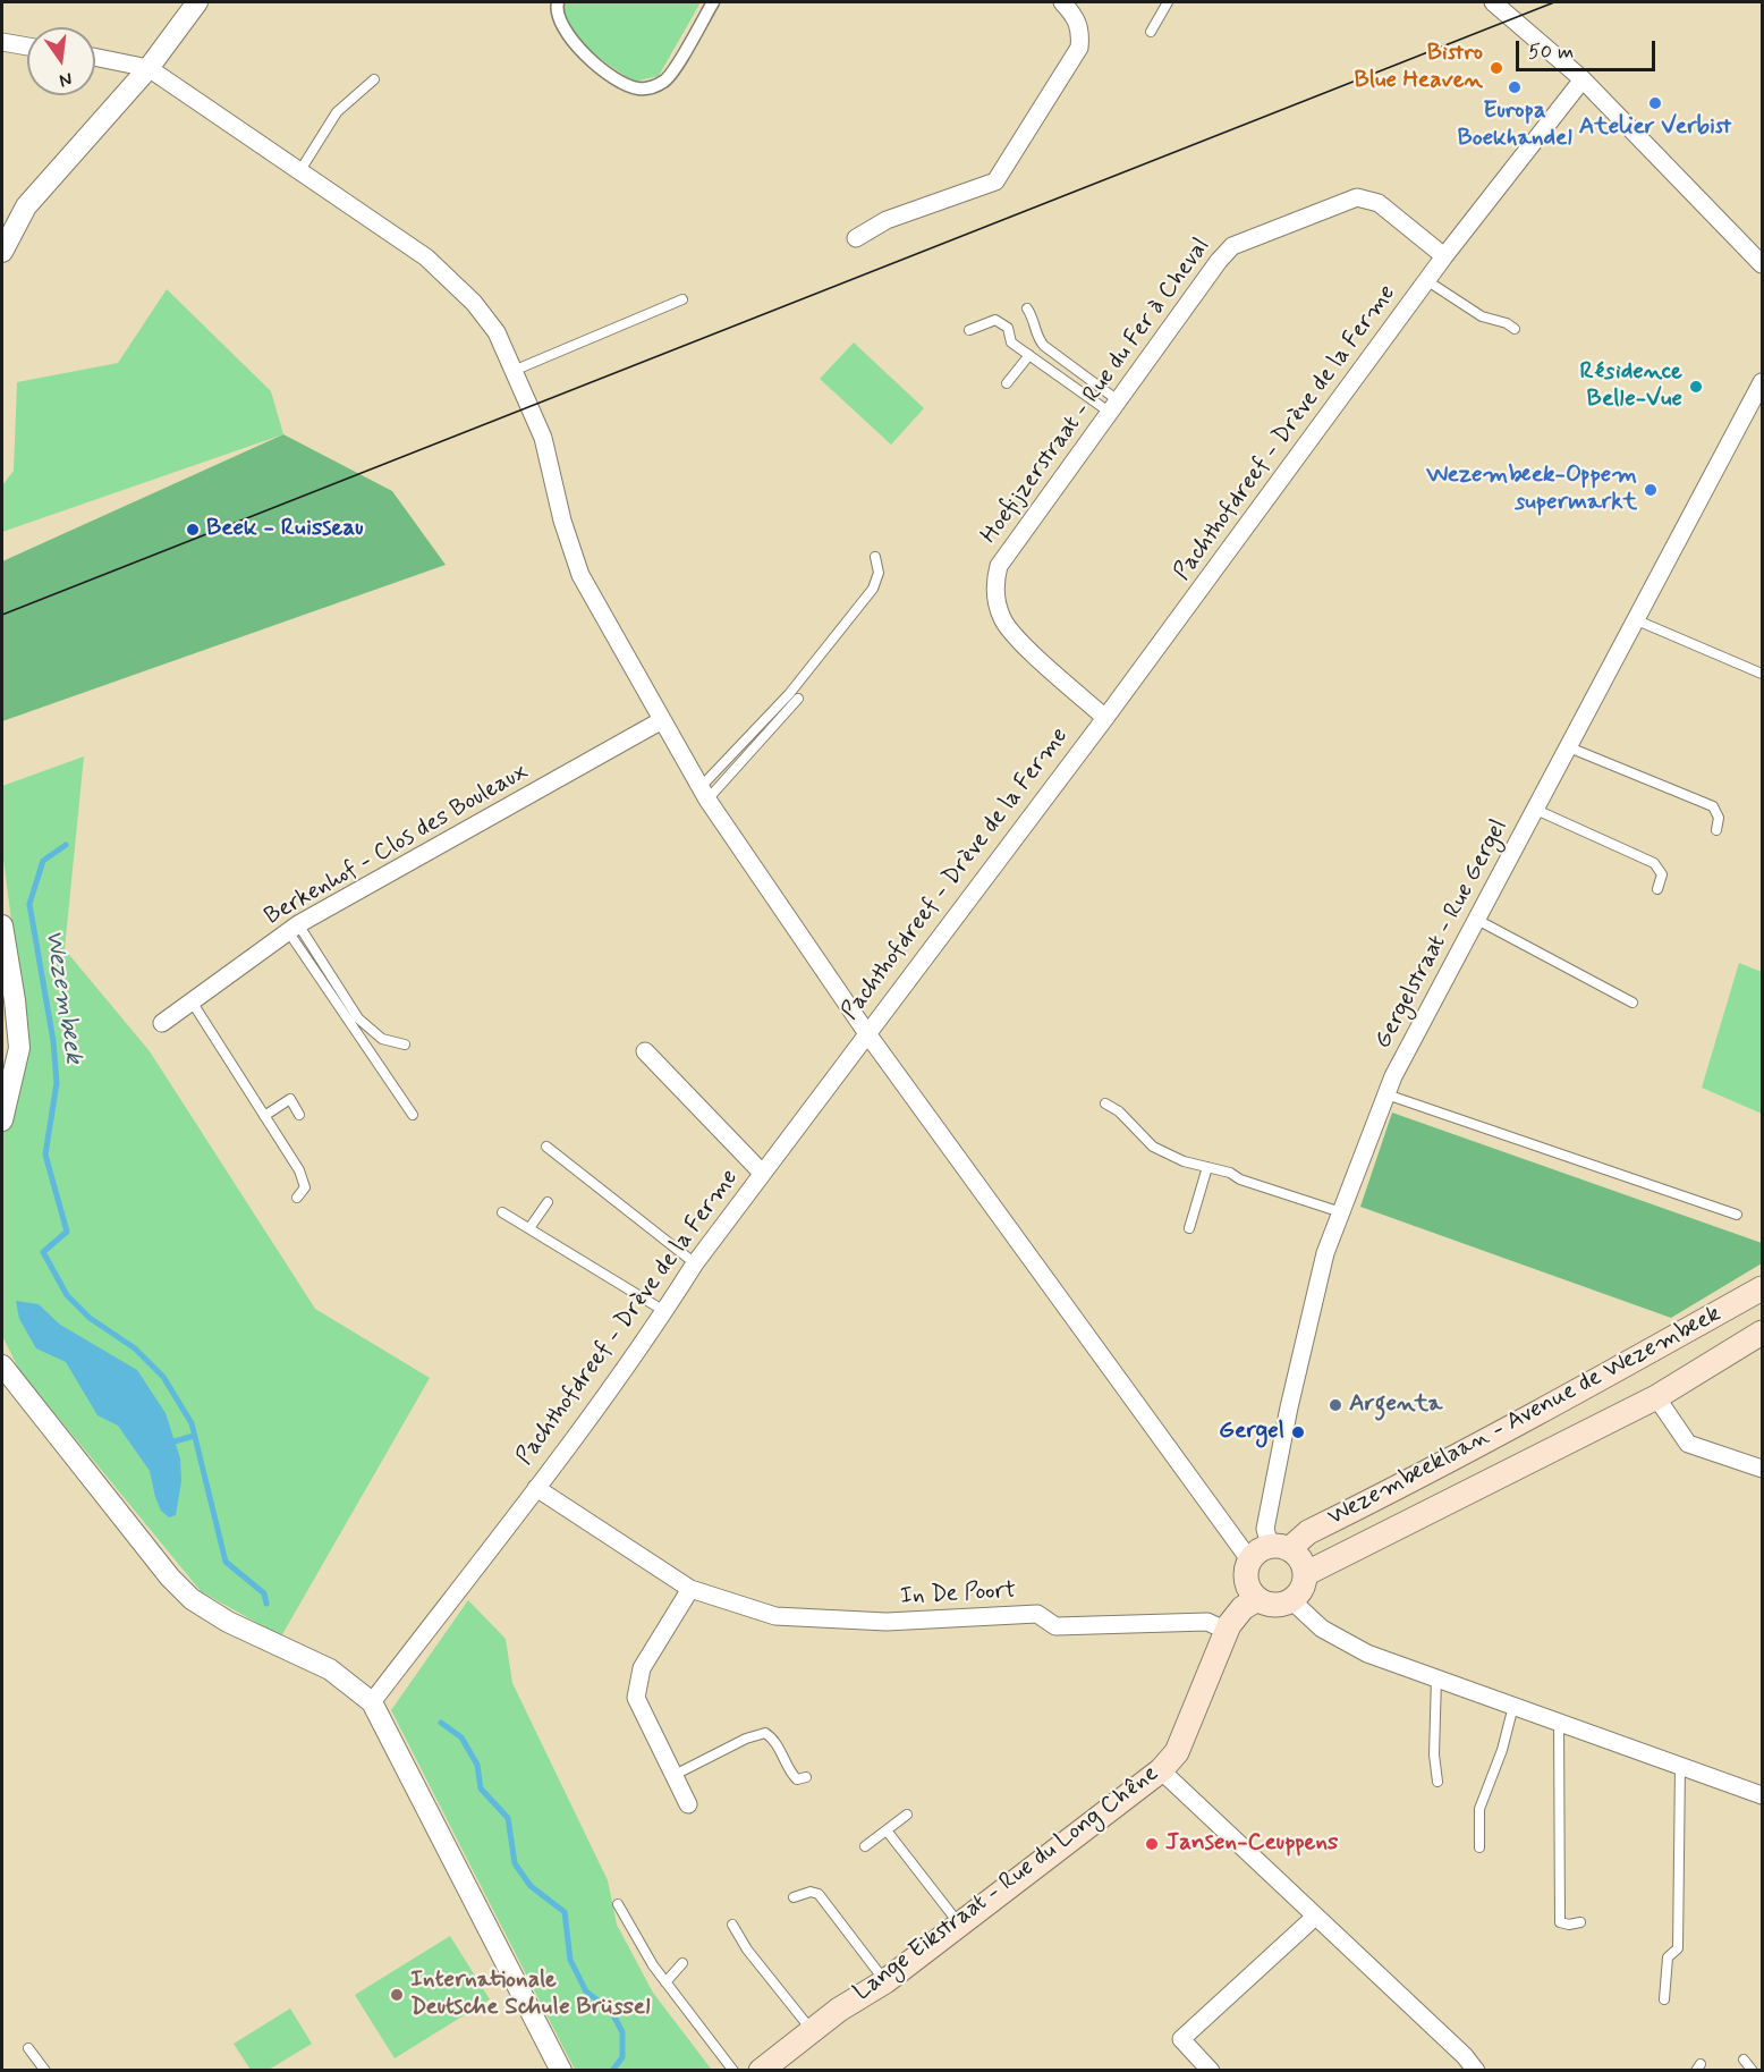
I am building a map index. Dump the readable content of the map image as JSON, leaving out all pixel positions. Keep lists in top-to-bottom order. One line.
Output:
{"streets":{"main road":["Wezembeeklaan - Avenue de Wezembeek","Lange Eikstraat - Rue du Long Chêne"],"street":["Hoefijzerstraat - Rue du Fer à Cheval","Pachthofdreef - Drève de la Ferme","Berkenhof - Clos des Bouleaux","Gergelstraat - Rue Gergel","In De Poort"]},"crossings":[["Hoefijzerstraat - Rue du Fer à Cheval","Pachthofdreef - Drève de la Ferme"],["Pachthofdreef - Drève de la Ferme","In De Poort"],["Gergelstraat - Rue Gergel","Wezembeeklaan - Avenue de Wezembeek"],["Gergelstraat - Rue Gergel","Lange Eikstraat - Rue du Long Chêne"],["Wezembeeklaan - Avenue de Wezembeek","Lange Eikstraat - Rue du Long Chêne"],["In De Poort","Lange Eikstraat - Rue du Long Chêne"]],"water":["Wezembeek"],"places":["Bistro Blue Heaven","Europa Boekhandel","Atelier Verbist","Résidence Belle-Vue","Wezembeek-Oppem supermarkt","Beek - Ruisseau","Argenta","Gergel","Jansen-Ceuppens","Internationale Deutsche Schule Brüssel"],"scale_bar":"50 m","north":"bottom"}
